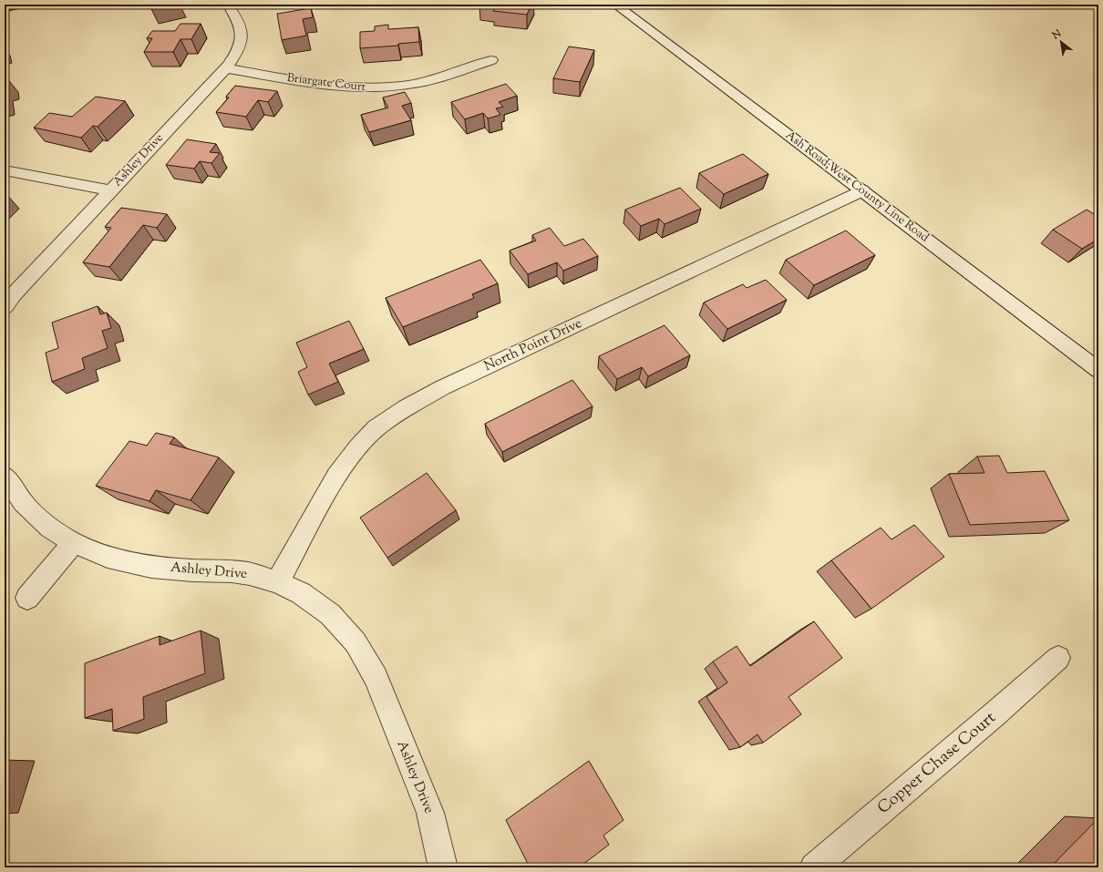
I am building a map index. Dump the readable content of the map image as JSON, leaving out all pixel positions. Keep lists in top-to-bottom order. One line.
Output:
{"streets":{"street":["Briargate Court","Ashley Drive","Ash Road;West County Line Road","North Point Drive","Copper Chase Court"]},"crossings":[["Briargate Court","Ashley Drive"],["Ashley Drive","North Point Drive"],["Ash Road;West County Line Road","North Point Drive"]],"north":"top left"}
